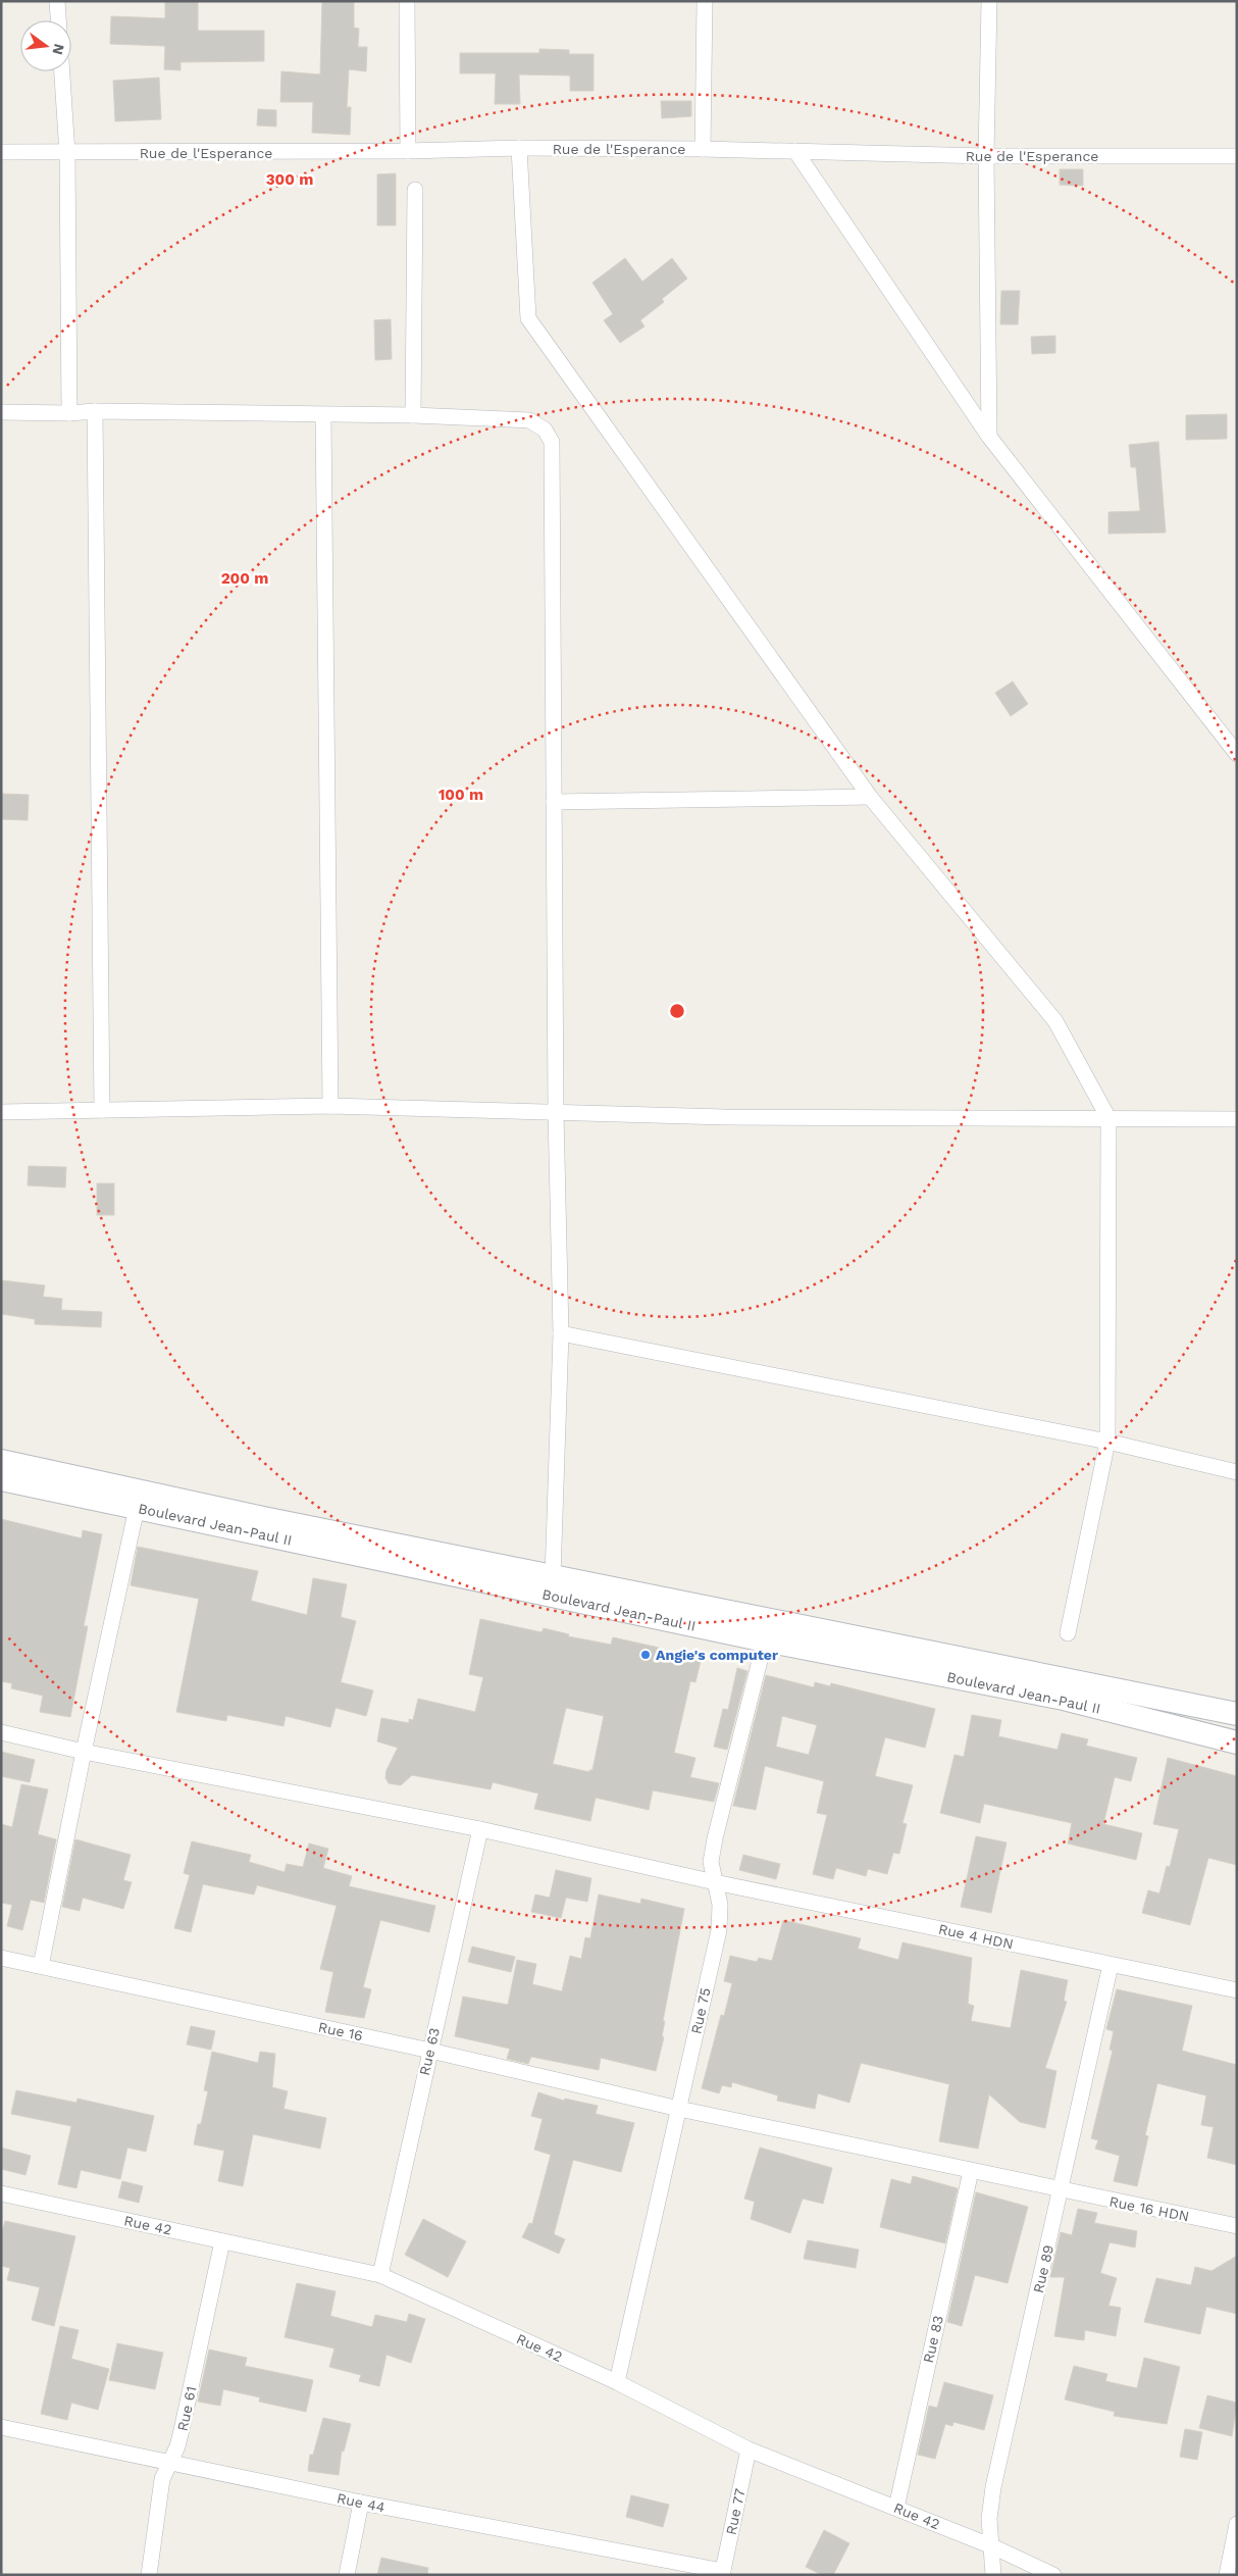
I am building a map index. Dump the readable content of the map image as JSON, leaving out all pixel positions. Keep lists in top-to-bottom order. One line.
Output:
{"streets":{"main road":["Boulevard Jean-Paul II"],"street":["Rue de l'Esperance","Rue 4 HDN","Rue 75","Rue 16","Rue 63","Rue 16 HDN","Rue 42","Rue 89","Rue 83","Rue 61","Rue 44","Rue 77"]},"crossings":[["Boulevard Jean-Paul II","Rue 75"],["Rue 4 HDN","Rue 75"],["Rue 4 HDN","Rue 63"],["Rue 4 HDN","Rue 89"],["Rue 75","Rue 16"],["Rue 75","Rue 42"],["Rue 16","Rue 63"],["Rue 16","Rue 16 HDN"],["Rue 16","Rue 83"],["Rue 63","Rue 42"],["Rue 16 HDN","Rue 89"],["Rue 16 HDN","Rue 83"],["Rue 42","Rue 89"],["Rue 42","Rue 83"],["Rue 42","Rue 61"],["Rue 42","Rue 77"],["Rue 61","Rue 44"],["Rue 44","Rue 77"]],"places":["Angie's computer"],"north":"right","rings":["300 m","200 m","100 m"]}
